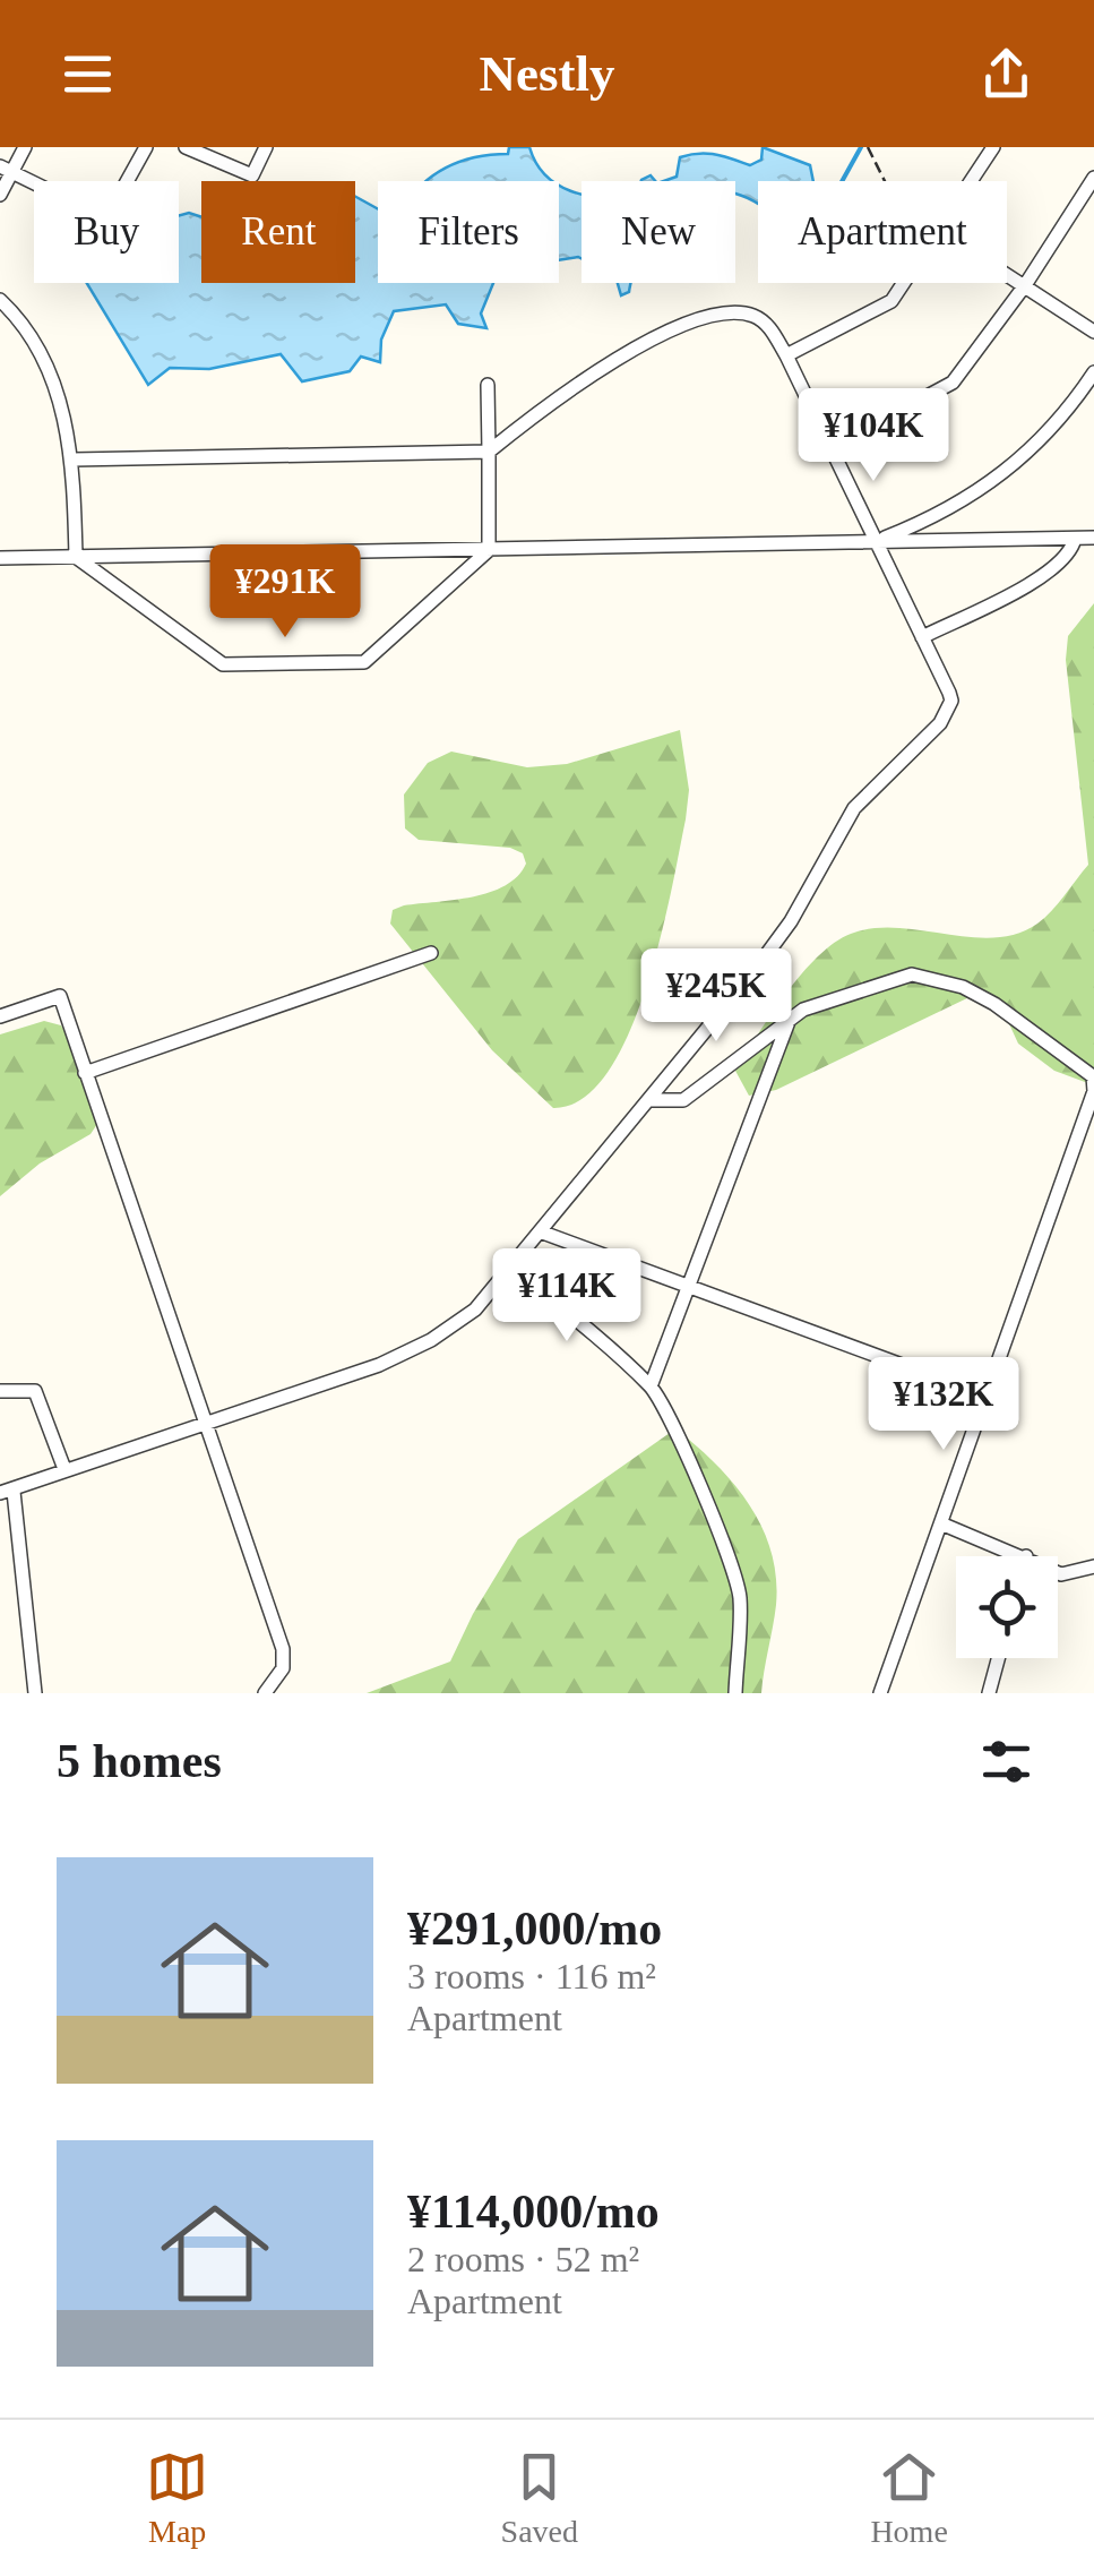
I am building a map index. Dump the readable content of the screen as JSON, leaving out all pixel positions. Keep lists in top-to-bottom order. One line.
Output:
{"page":{"header":"Nestly","chip":["Buy","Rent","Filters","New","Apartment"],"price":["¥104K","¥291K","¥245K","¥114K","¥132K"],"heading":"5 homes","list":[{"name":"¥291,000/mo","note":"3 rooms · 116 m² · Apartment"},{"name":"¥114,000/mo","note":"2 rooms · 52 m² · Apartment"}],"tabs":["Map","Saved","Home"]}}
